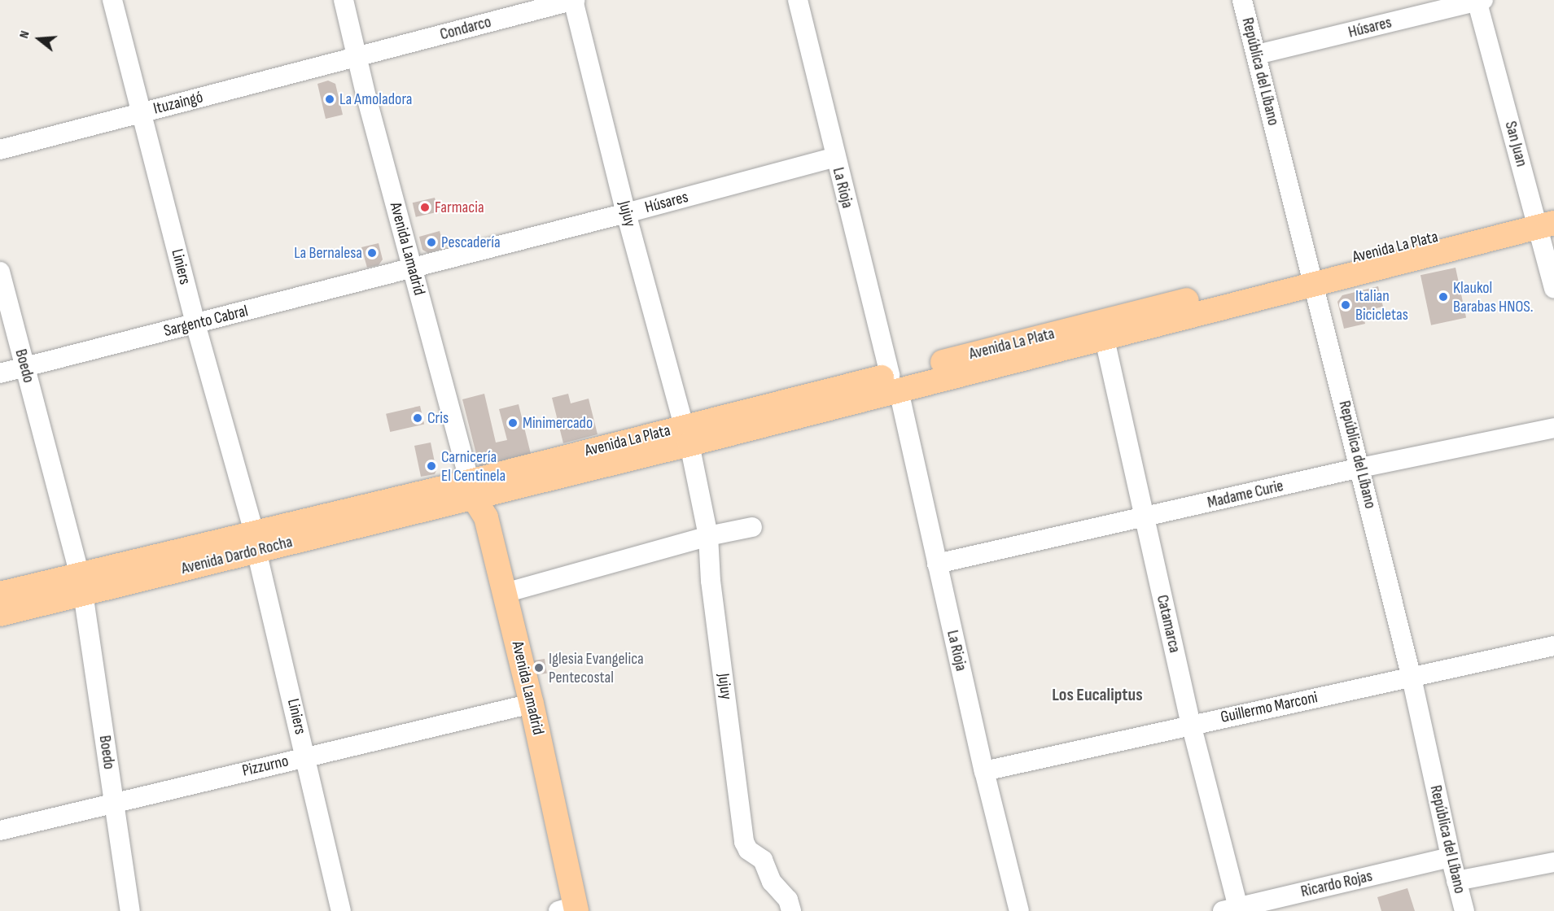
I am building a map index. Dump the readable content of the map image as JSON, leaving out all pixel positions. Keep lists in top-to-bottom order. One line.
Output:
{"streets":{"main road":["Avenida La Plata","Avenida Lamadrid","Avenida Dardo Rocha"],"street":["Húsares","Condarco","República del Líbano","Ituzaingó","San Juan","La Rioja","Jujuy","Liniers","Sargento Cabral","Boedo","Madame Curie","Catamarca","Guillermo Marconi","Pizzurno","Ricardo Rojas"]},"crossings":[["Húsares","República del Líbano"],["Húsares","San Juan"],["Húsares","La Rioja"],["Húsares","Jujuy"],["Húsares","Avenida Lamadrid"],["Húsares","Sargento Cabral"],["Condarco","Ituzaingó"],["Condarco","Jujuy"],["Condarco","Avenida Lamadrid"],["República del Líbano","Avenida La Plata"],["República del Líbano","Madame Curie"],["República del Líbano","Guillermo Marconi"],["República del Líbano","Ricardo Rojas"],["Ituzaingó","Avenida Lamadrid"],["Ituzaingó","Liniers"],["San Juan","Avenida La Plata"],["La Rioja","Avenida La Plata"],["La Rioja","Madame Curie"],["La Rioja","Guillermo Marconi"],["Jujuy","Avenida La Plata"],["Avenida La Plata","Avenida Lamadrid"],["Avenida La Plata","Avenida Dardo Rocha"],["Avenida La Plata","Catamarca"],["Avenida Lamadrid","Sargento Cabral"],["Avenida Lamadrid","Avenida Dardo Rocha"],["Avenida Lamadrid","Pizzurno"],["Liniers","Sargento Cabral"],["Liniers","Avenida Dardo Rocha"],["Liniers","Pizzurno"],["Sargento Cabral","Boedo"],["Boedo","Avenida Dardo Rocha"],["Boedo","Pizzurno"],["Madame Curie","Catamarca"],["Catamarca","Guillermo Marconi"],["Catamarca","Ricardo Rojas"]],"districts":["Los Eucaliptus"],"places":["La Amoladora","Farmacia","Pescadería","La Bernalesa","Klaukol Barabas HNOS.","Italian Bicicletas","Cris","Minimercado","Carnicería El Centinela","Iglesia Evangelica Pentecostal"],"north":"left"}
